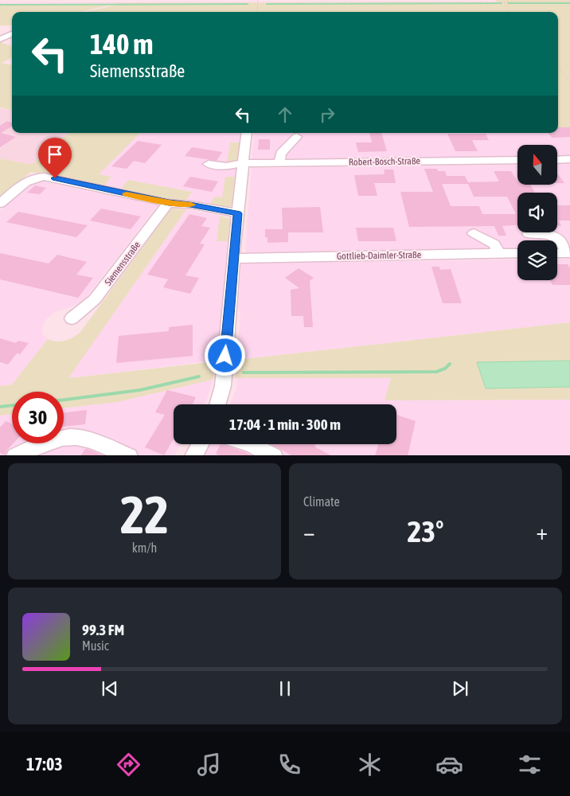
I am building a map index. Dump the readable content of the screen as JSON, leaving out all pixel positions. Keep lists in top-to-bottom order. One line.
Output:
{"streets":{"street":["Robert-Bosch-Straße","Gottlieb-Daimler-Straße","Siemensstraße"]},"north":"top","page":{"turn":["140 m","Siemensstraße"],"limit":"30","trip":"17:04 · 1 min · 300 m","tile":[["22","km/h"],"Climate"],"heat":["−","23°","+"],"song":["99.3 FM","Music"],"tabs":"17:03"}}
